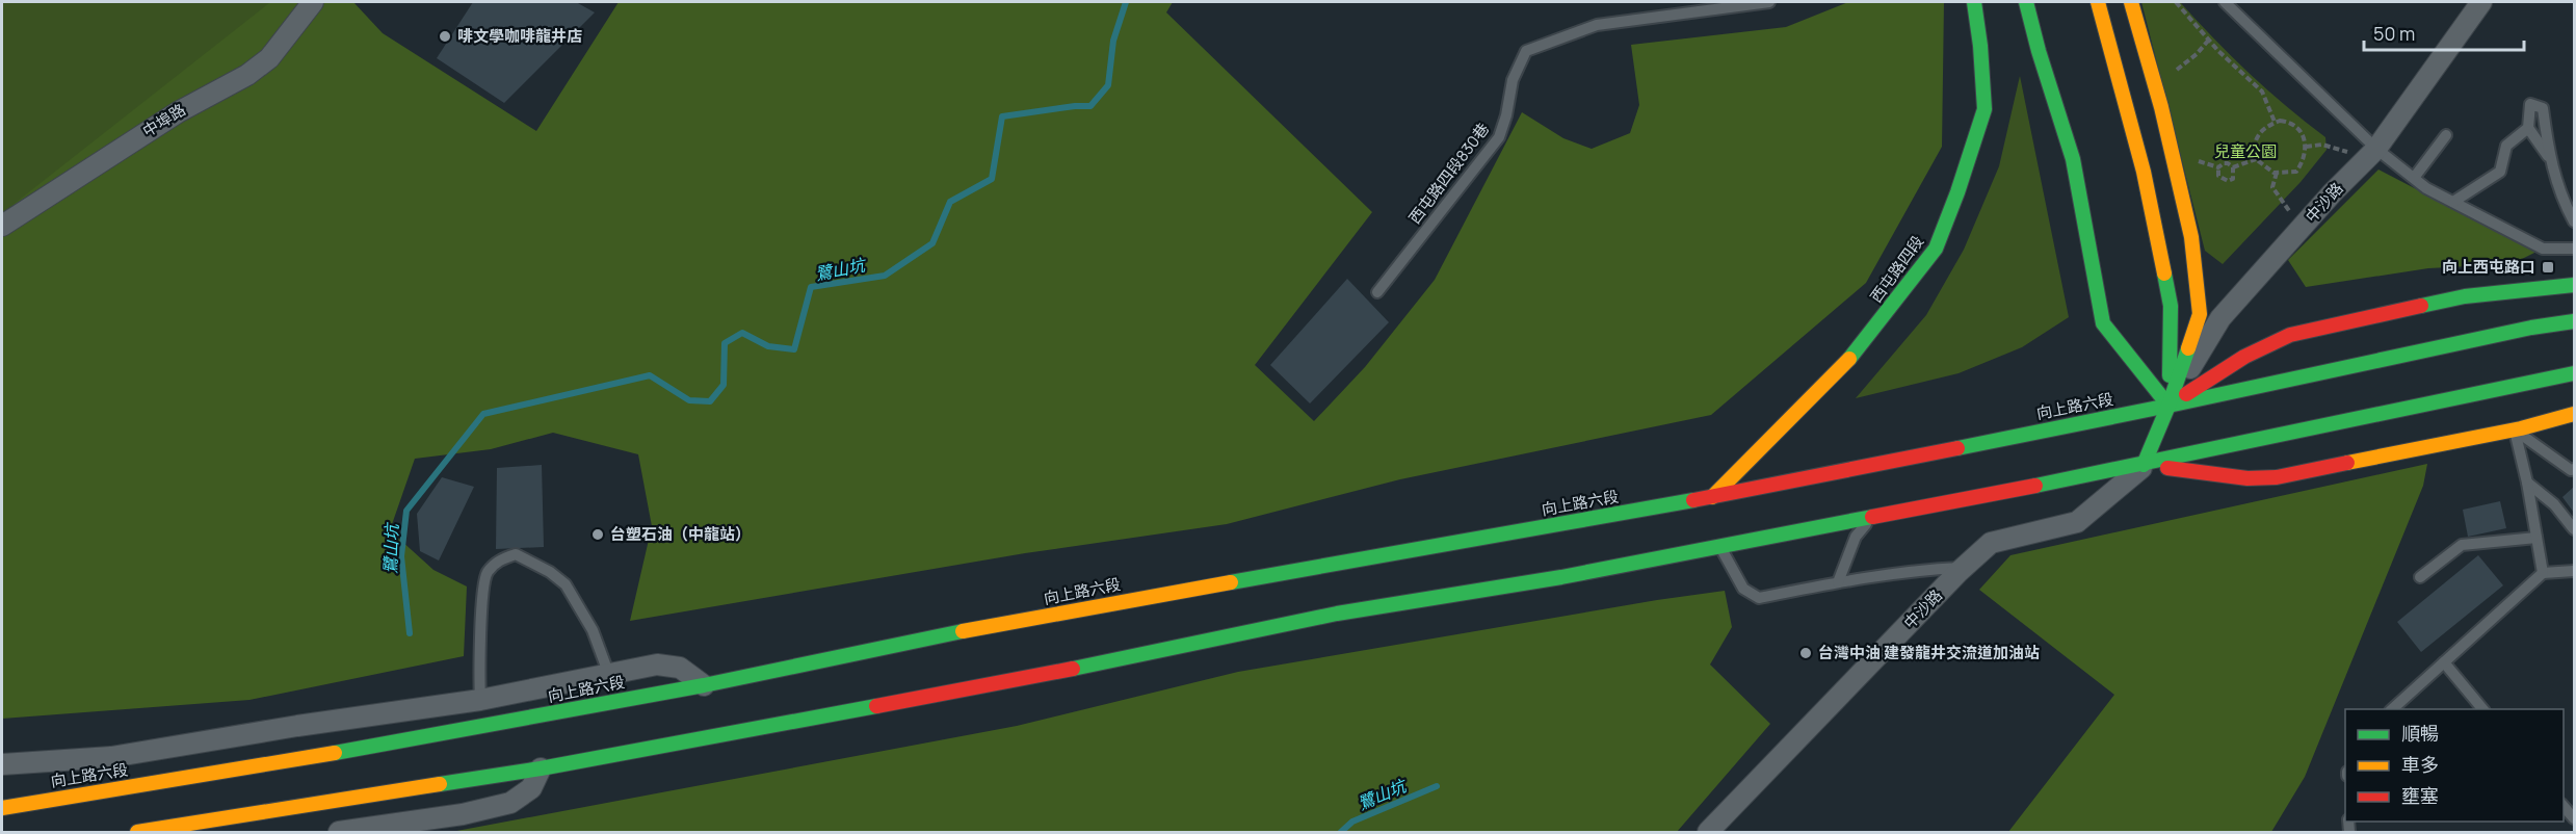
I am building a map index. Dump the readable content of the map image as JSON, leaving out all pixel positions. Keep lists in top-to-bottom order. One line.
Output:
{"streets":{"main road":["西屯路四段","向上路六段"],"street":["中埠路","中沙路"],"lane":["西屯路四段830巷"]},"crossings":[["中沙路","向上路六段"],["西屯路四段","向上路六段"]],"water":["鷺山坑"],"parks":["兒童公園"],"places":{"other":["啡文學咖啡龍井店","台塑石油（中龍站）","台灣中油 建發龍井交流道加油站"],"transit":["向上西屯路口"]},"legend":["順暢","車多","壅塞"],"scale_bar":"50 m"}
